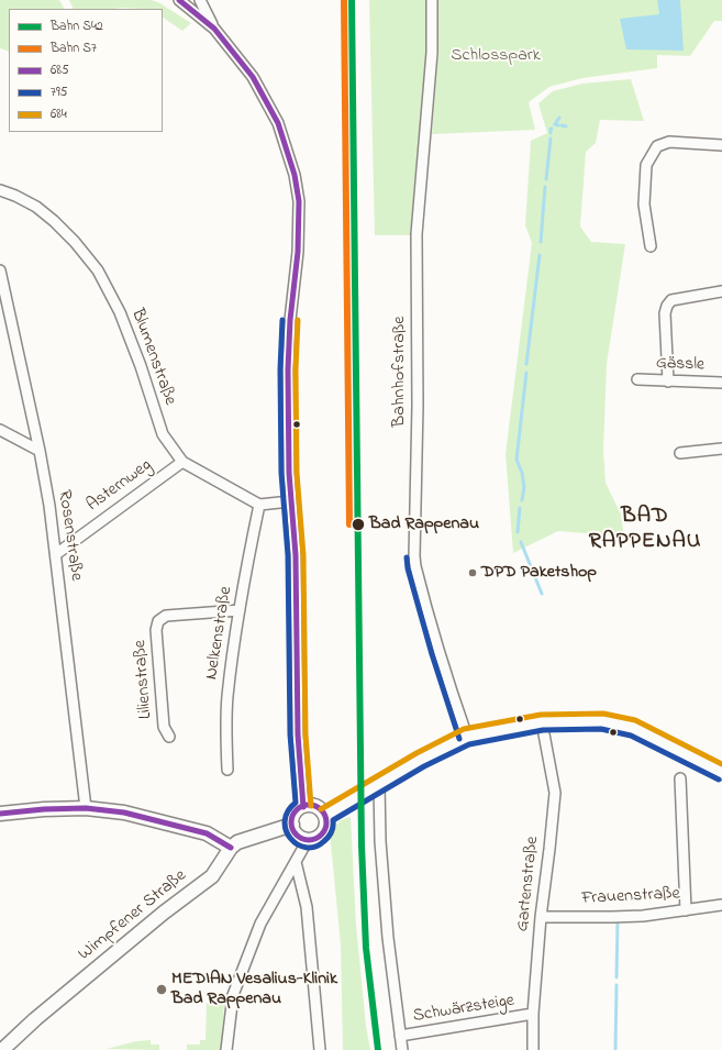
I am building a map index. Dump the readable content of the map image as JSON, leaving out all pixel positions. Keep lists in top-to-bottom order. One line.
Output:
{"streets":{"street":["Blumenstraße","Gässle","Bahnhofstraße","Asternweg","Rosenstraße","Nelkenstraße","Lilienstraße","Gartenstraße","Frauenstraße","Wimpfener Straße","Schwärzsteige"]},"crossings":[["Blumenstraße","Asternweg"],["Blumenstraße","Nelkenstraße"],["Asternweg","Rosenstraße"],["Nelkenstraße","Lilienstraße"],["Gartenstraße","Frauenstraße"],["Gartenstraße","Schwärzsteige"]],"districts":["BAD RAPPENAU"],"parks":["Schlosspark"],"places":["Bad Rappenau","DPD Paketshop","MEDIAN Vesalius-Klinik Bad Rappenau"],"lines":["rail line S42","rail line S7","transit line 685","transit line 795","transit line 684"],"legend":["Bahn S42","Bahn S7","685","795","684"]}
